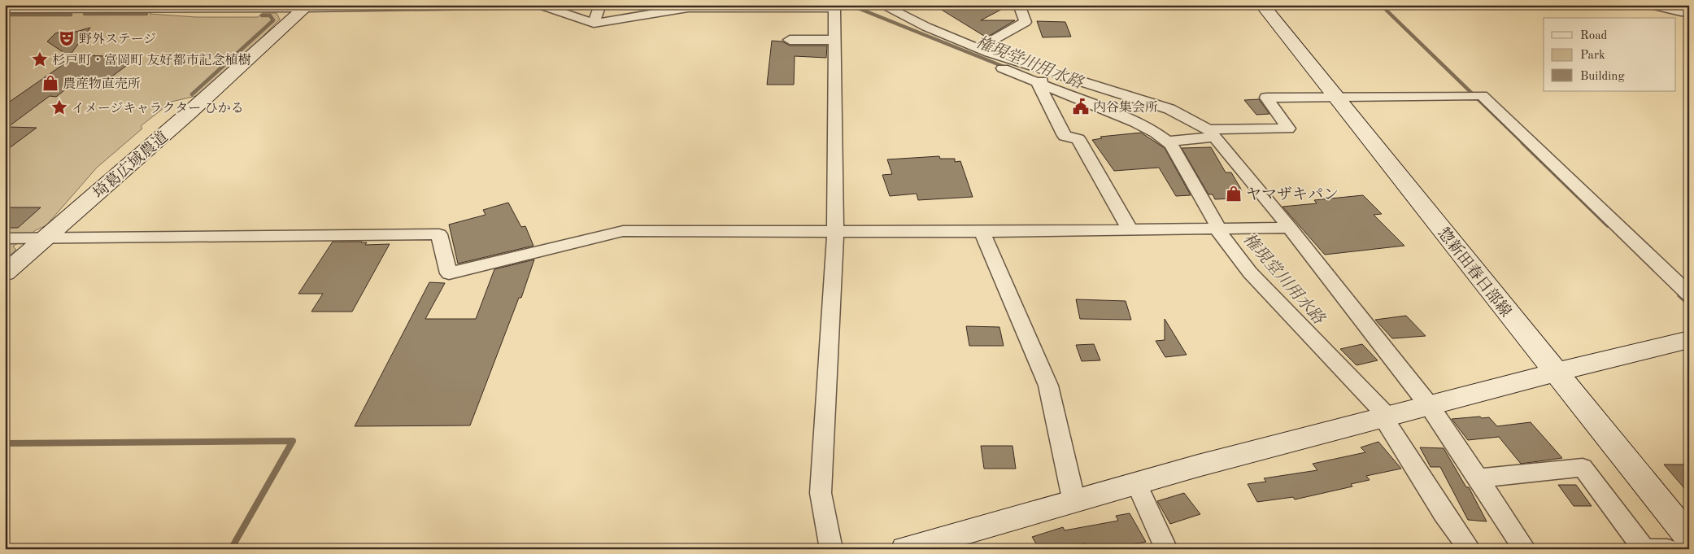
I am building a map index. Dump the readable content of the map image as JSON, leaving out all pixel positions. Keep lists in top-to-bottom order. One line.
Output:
{"streets":{"street":["埼葛広域農道","惣新田春日部線"]},"water":["権現堂川用水路"],"places":{"theatre":["野外ステージ"],"place":["杉戸町・富岡町 友好都市記念植樹","イメージキャラクター ひかる"],"shop":["農産物直売所","ヤマザキパン"],"public building":["内谷集会所"]},"legend":["Road","Park","Building"]}
